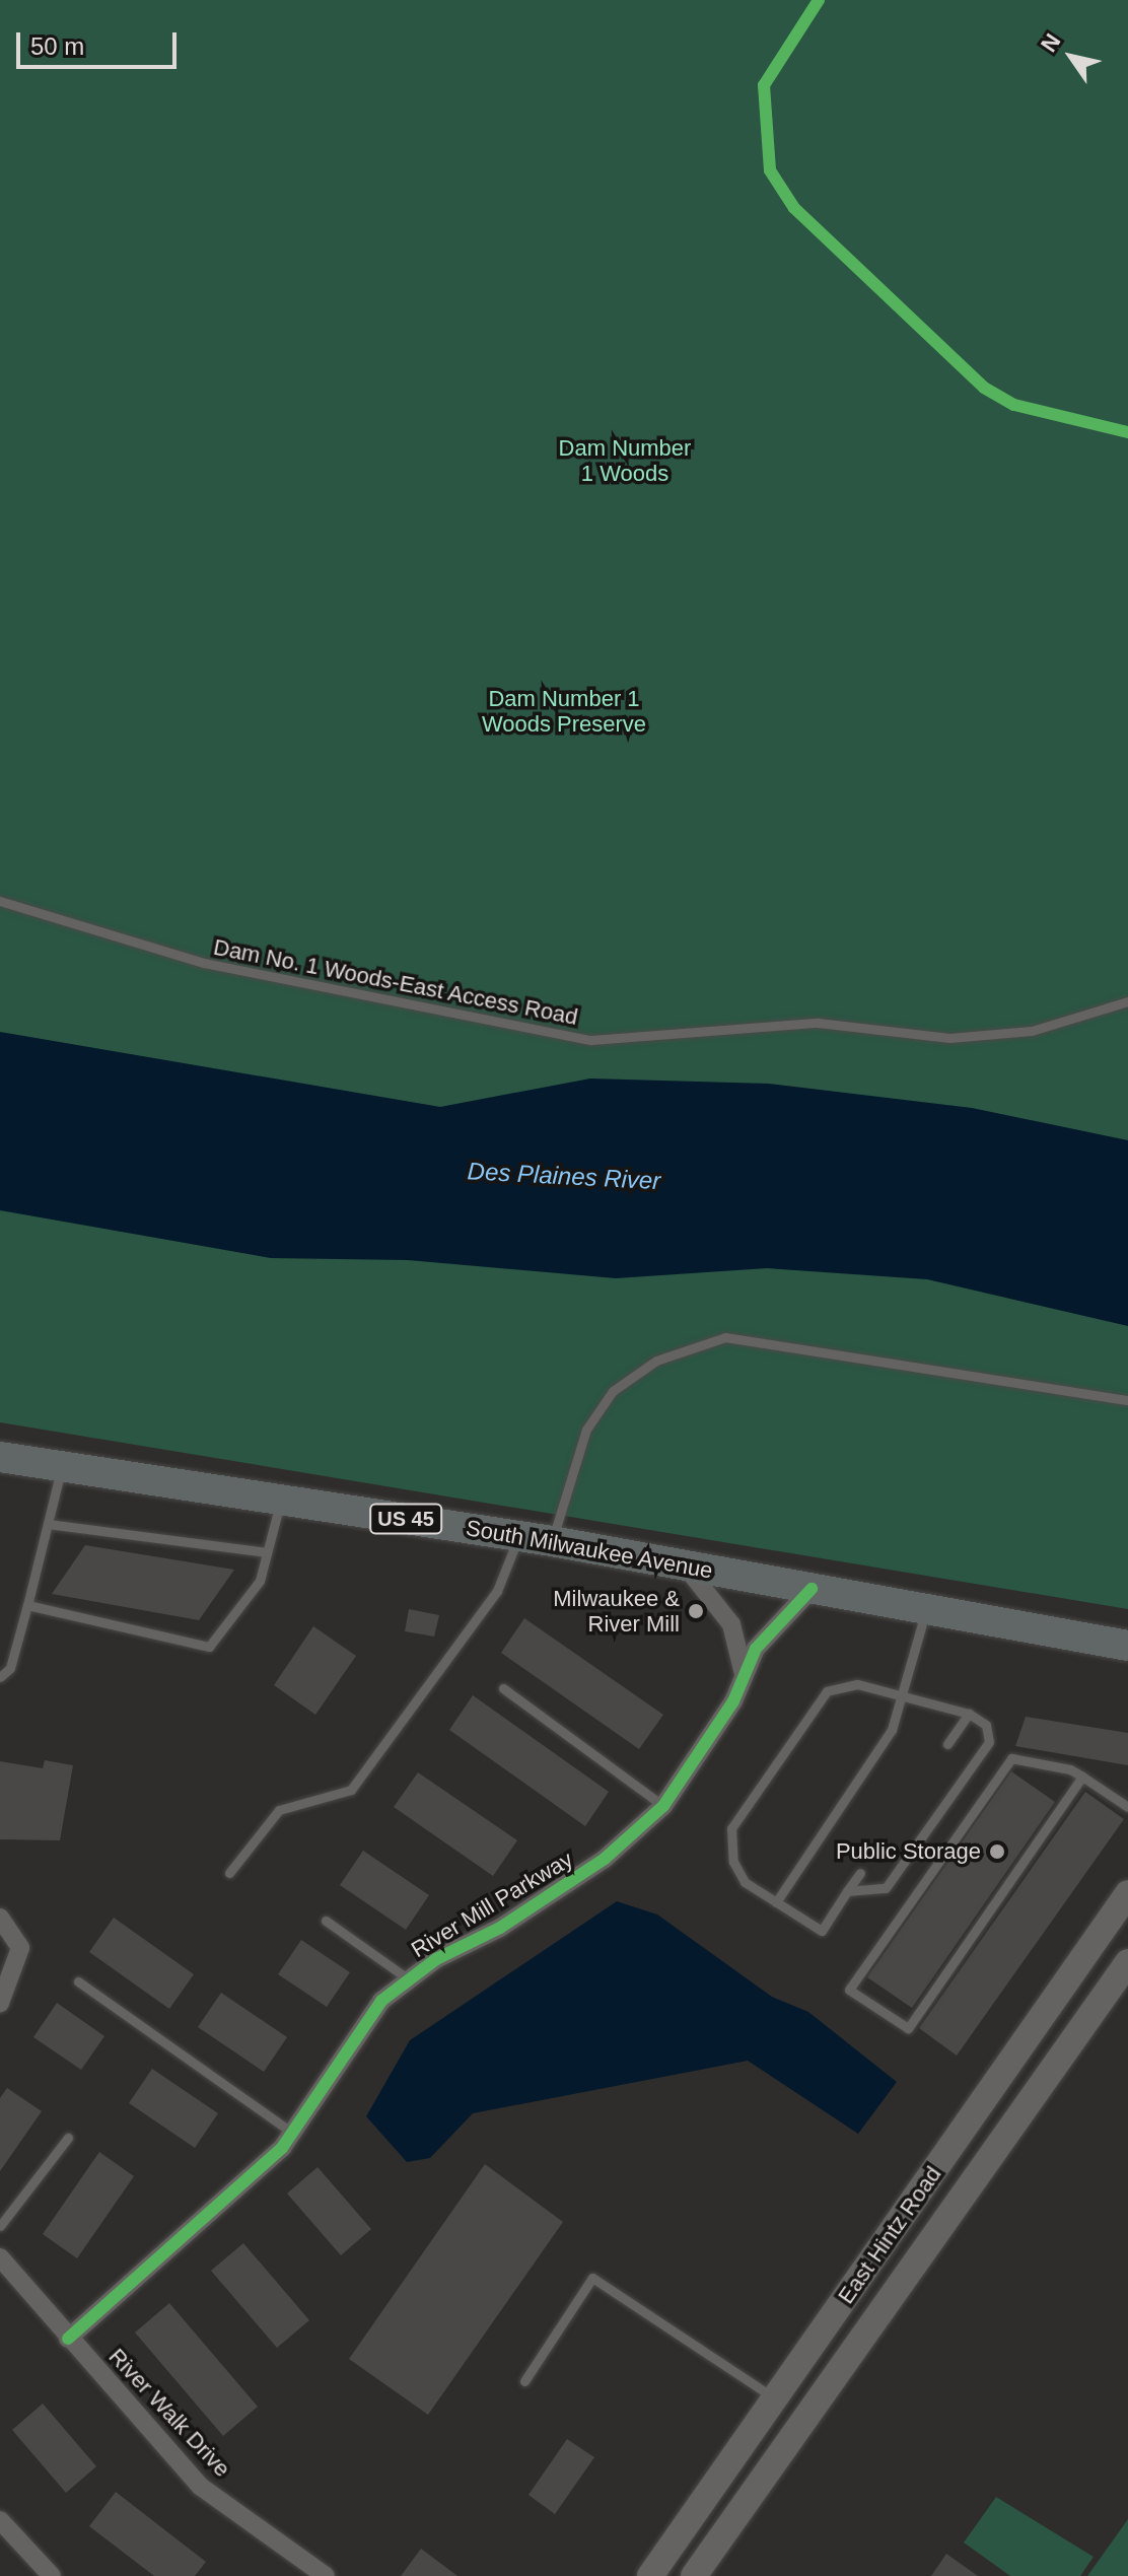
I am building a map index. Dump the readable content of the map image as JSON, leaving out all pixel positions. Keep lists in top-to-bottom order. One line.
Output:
{"streets":{"main road":["US 45","South Milwaukee Avenue","East Hintz Road"],"street":["River Mill Parkway","River Walk Drive"],"lane":["Dam No. 1 Woods-East Access Road"]},"crossings":[["South Milwaukee Avenue","River Mill Parkway"],["River Mill Parkway","River Walk Drive"]],"water":["Des Plaines River"],"parks":["Dam Number 1 Woods","Dam Number 1 Woods Preserve"],"places":["Milwaukee & River Mill","Public Storage"],"scale_bar":"50 m","north":"top left"}
